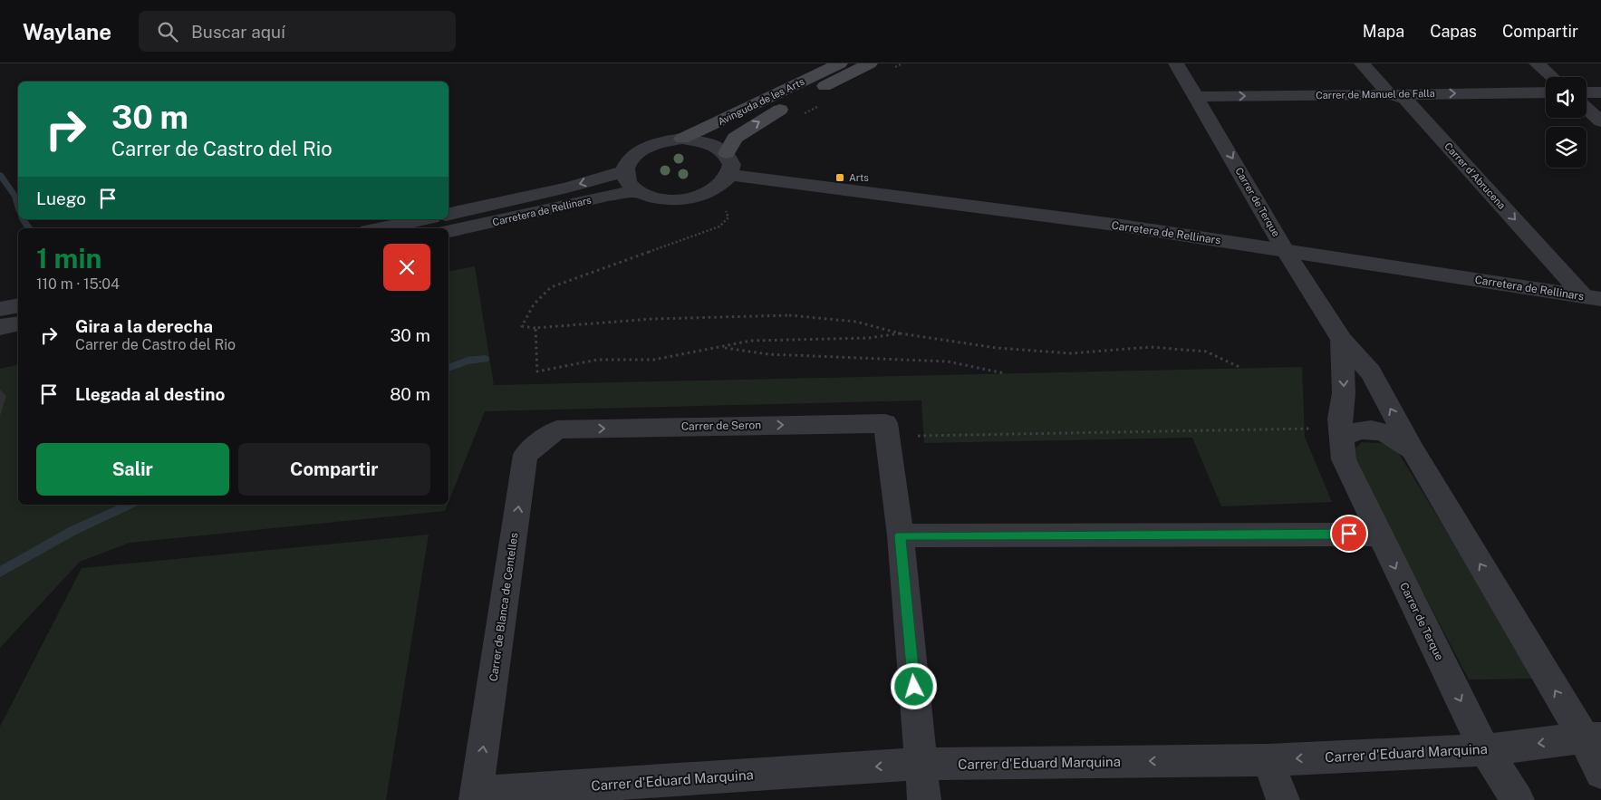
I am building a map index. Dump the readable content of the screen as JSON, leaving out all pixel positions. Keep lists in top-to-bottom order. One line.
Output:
{"streets":{"main road":["Avinguda de les Arts"],"street":["Carrer de Manuel de Falla","Carrer d'Abrucena","Carrer de Terque","Carretera de Rellinars","Carrer de Seron","Carrer de Blanca de Centelles","Carrer d'Eduard Marquina"]},"crossings":[["Carrer de Manuel de Falla","Carrer d'Abrucena"],["Carrer de Manuel de Falla","Carrer de Terque"],["Avinguda de les Arts","Carretera de Rellinars"],["Carrer d'Abrucena","Carretera de Rellinars"],["Carrer de Terque","Carretera de Rellinars"],["Carrer de Terque","Carrer d'Eduard Marquina"],["Carrer de Seron","Carrer de Blanca de Centelles"],["Carrer de Blanca de Centelles","Carrer d'Eduard Marquina"]],"one_way":["Carrer de Manuel de Falla","Carrer d'Abrucena","Carrer de Seron","Carrer de Blanca de Centelles","Carrer d'Eduard Marquina"],"places":{"transit":["Arts"]},"page":{"header":"Waylane","search":"Buscar aquí","nav":["Mapa","Capas","Compartir"],"turn":["30 m","Carrer de Castro del Rio"],"then":"Luego","heading":["1 min","110 m · 15:04"],"list":[{"name":"Gira a la derecha","note":"Carrer de Castro del Rio","value":"30 m"},{"name":"Llegada al destino","value":"80 m"}],"buttons":["Salir","Compartir"]}}
